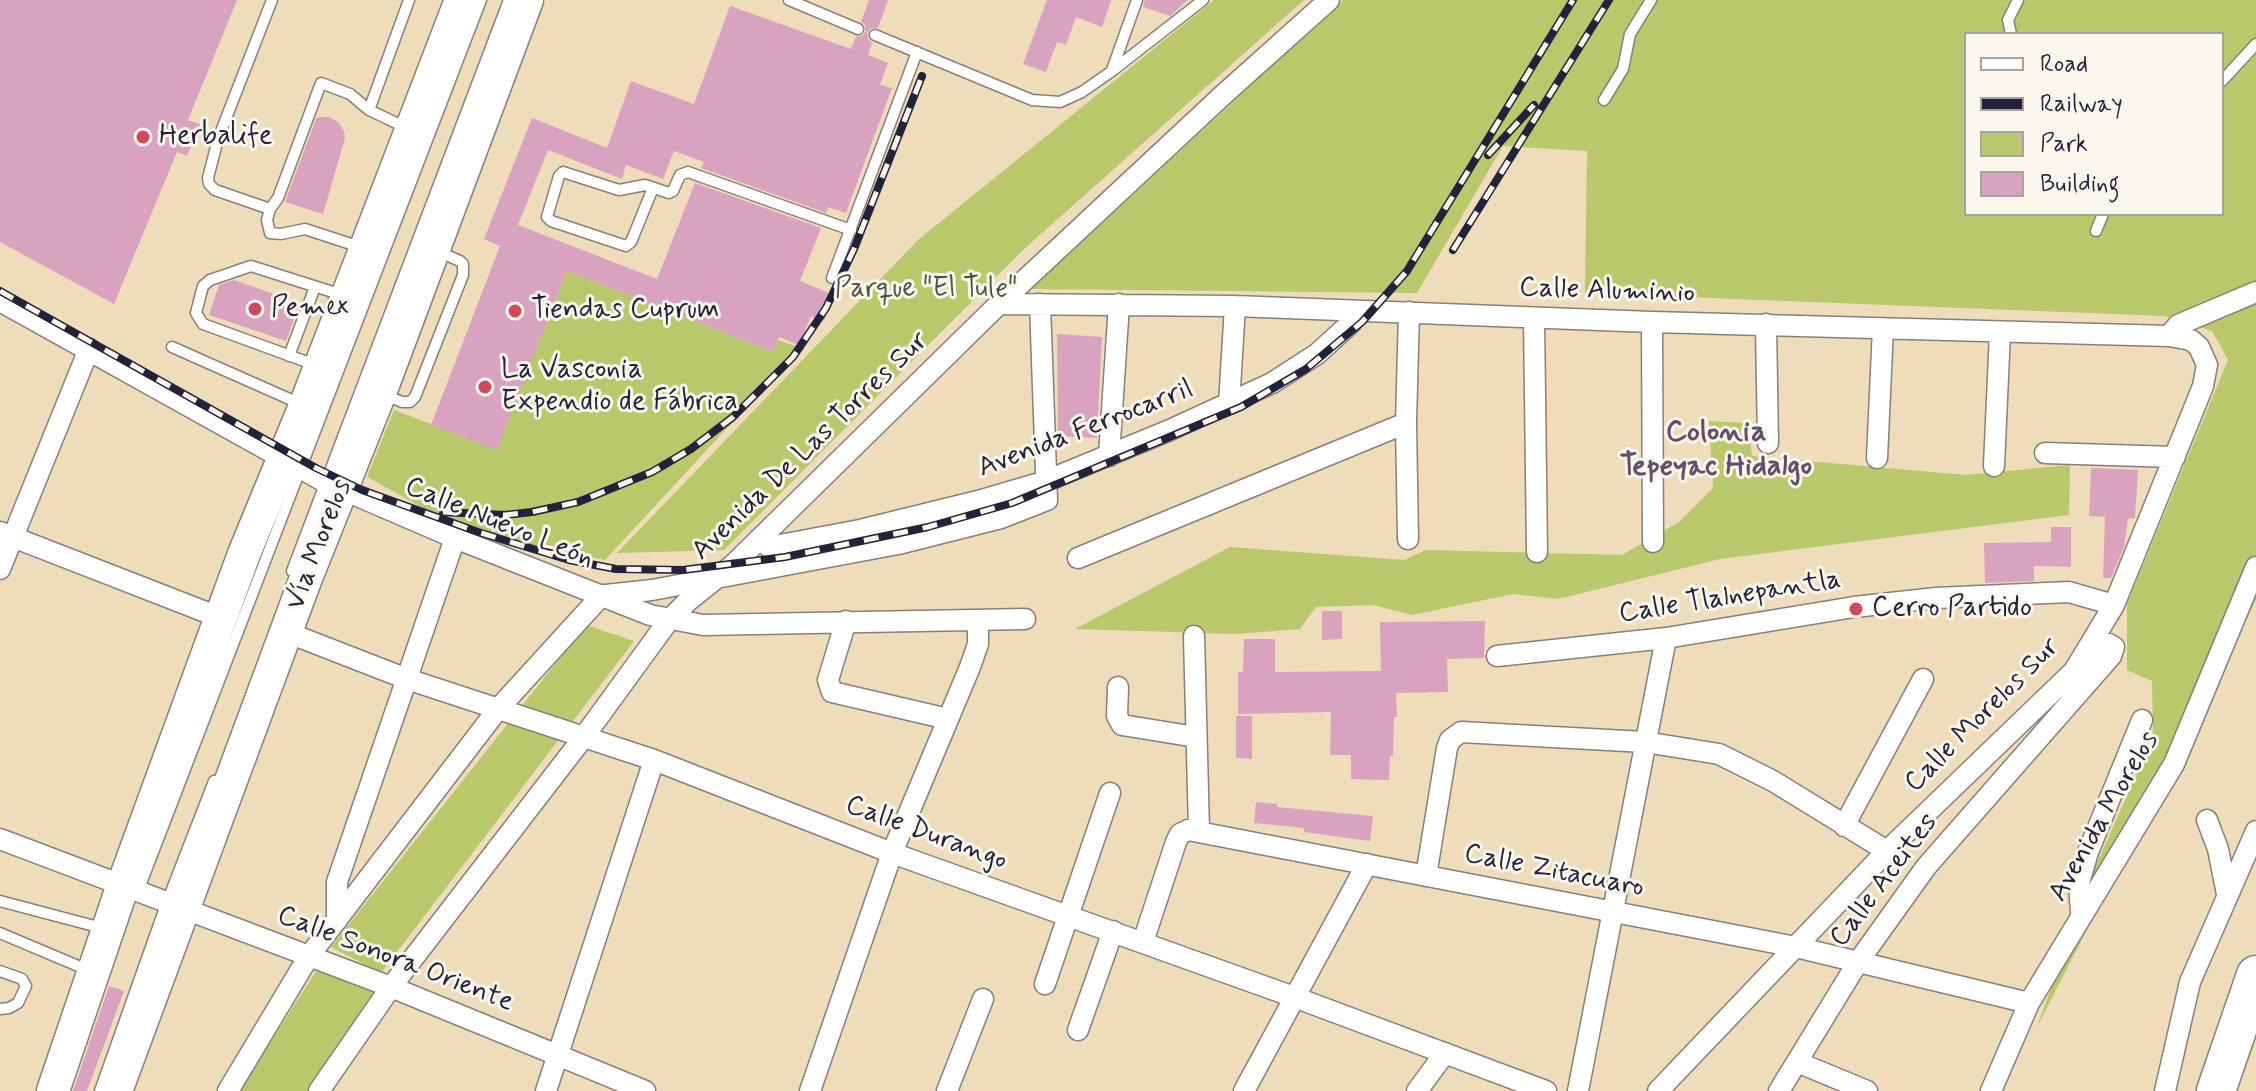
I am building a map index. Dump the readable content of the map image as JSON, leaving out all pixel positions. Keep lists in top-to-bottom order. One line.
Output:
{"streets":{"main road":["Vía Morelos"],"street":["Calle Aluminio","Avenida Ferrocarril","Avenida De Las Torres Sur","Calle Nuevo León","Calle Tlalnepantla","Calle Morelos Sur","Avenida Morelos","Calle Durango","Calle Zitacuaro","Calle Aceites","Calle Sonora Oriente"]},"crossings":[["Calle Aluminio","Avenida Ferrocarril"],["Calle Aluminio","Avenida De Las Torres Sur"],["Calle Aluminio","Calle Morelos Sur"],["Avenida Ferrocarril","Avenida De Las Torres Sur"],["Avenida Ferrocarril","Calle Nuevo León"],["Avenida De Las Torres Sur","Calle Nuevo León"],["Avenida De Las Torres Sur","Calle Durango"],["Avenida De Las Torres Sur","Calle Sonora Oriente"],["Calle Nuevo León","Vía Morelos"],["Vía Morelos","Calle Durango"],["Vía Morelos","Calle Sonora Oriente"],["Calle Tlalnepantla","Calle Morelos Sur"],["Calle Morelos Sur","Calle Zitacuaro"],["Calle Morelos Sur","Calle Aceites"],["Avenida Morelos","Calle Zitacuaro"],["Calle Zitacuaro","Calle Aceites"]],"districts":["Colonia Tepeyac Hidalgo"],"parks":["Parque \"El Tule\""],"places":["Herbalife","Pemex","Tiendas Cuprum","La Vasconia Expendio de Fábrica","Cerro Partido"],"legend":["Road","Railway","Park","Building"]}
